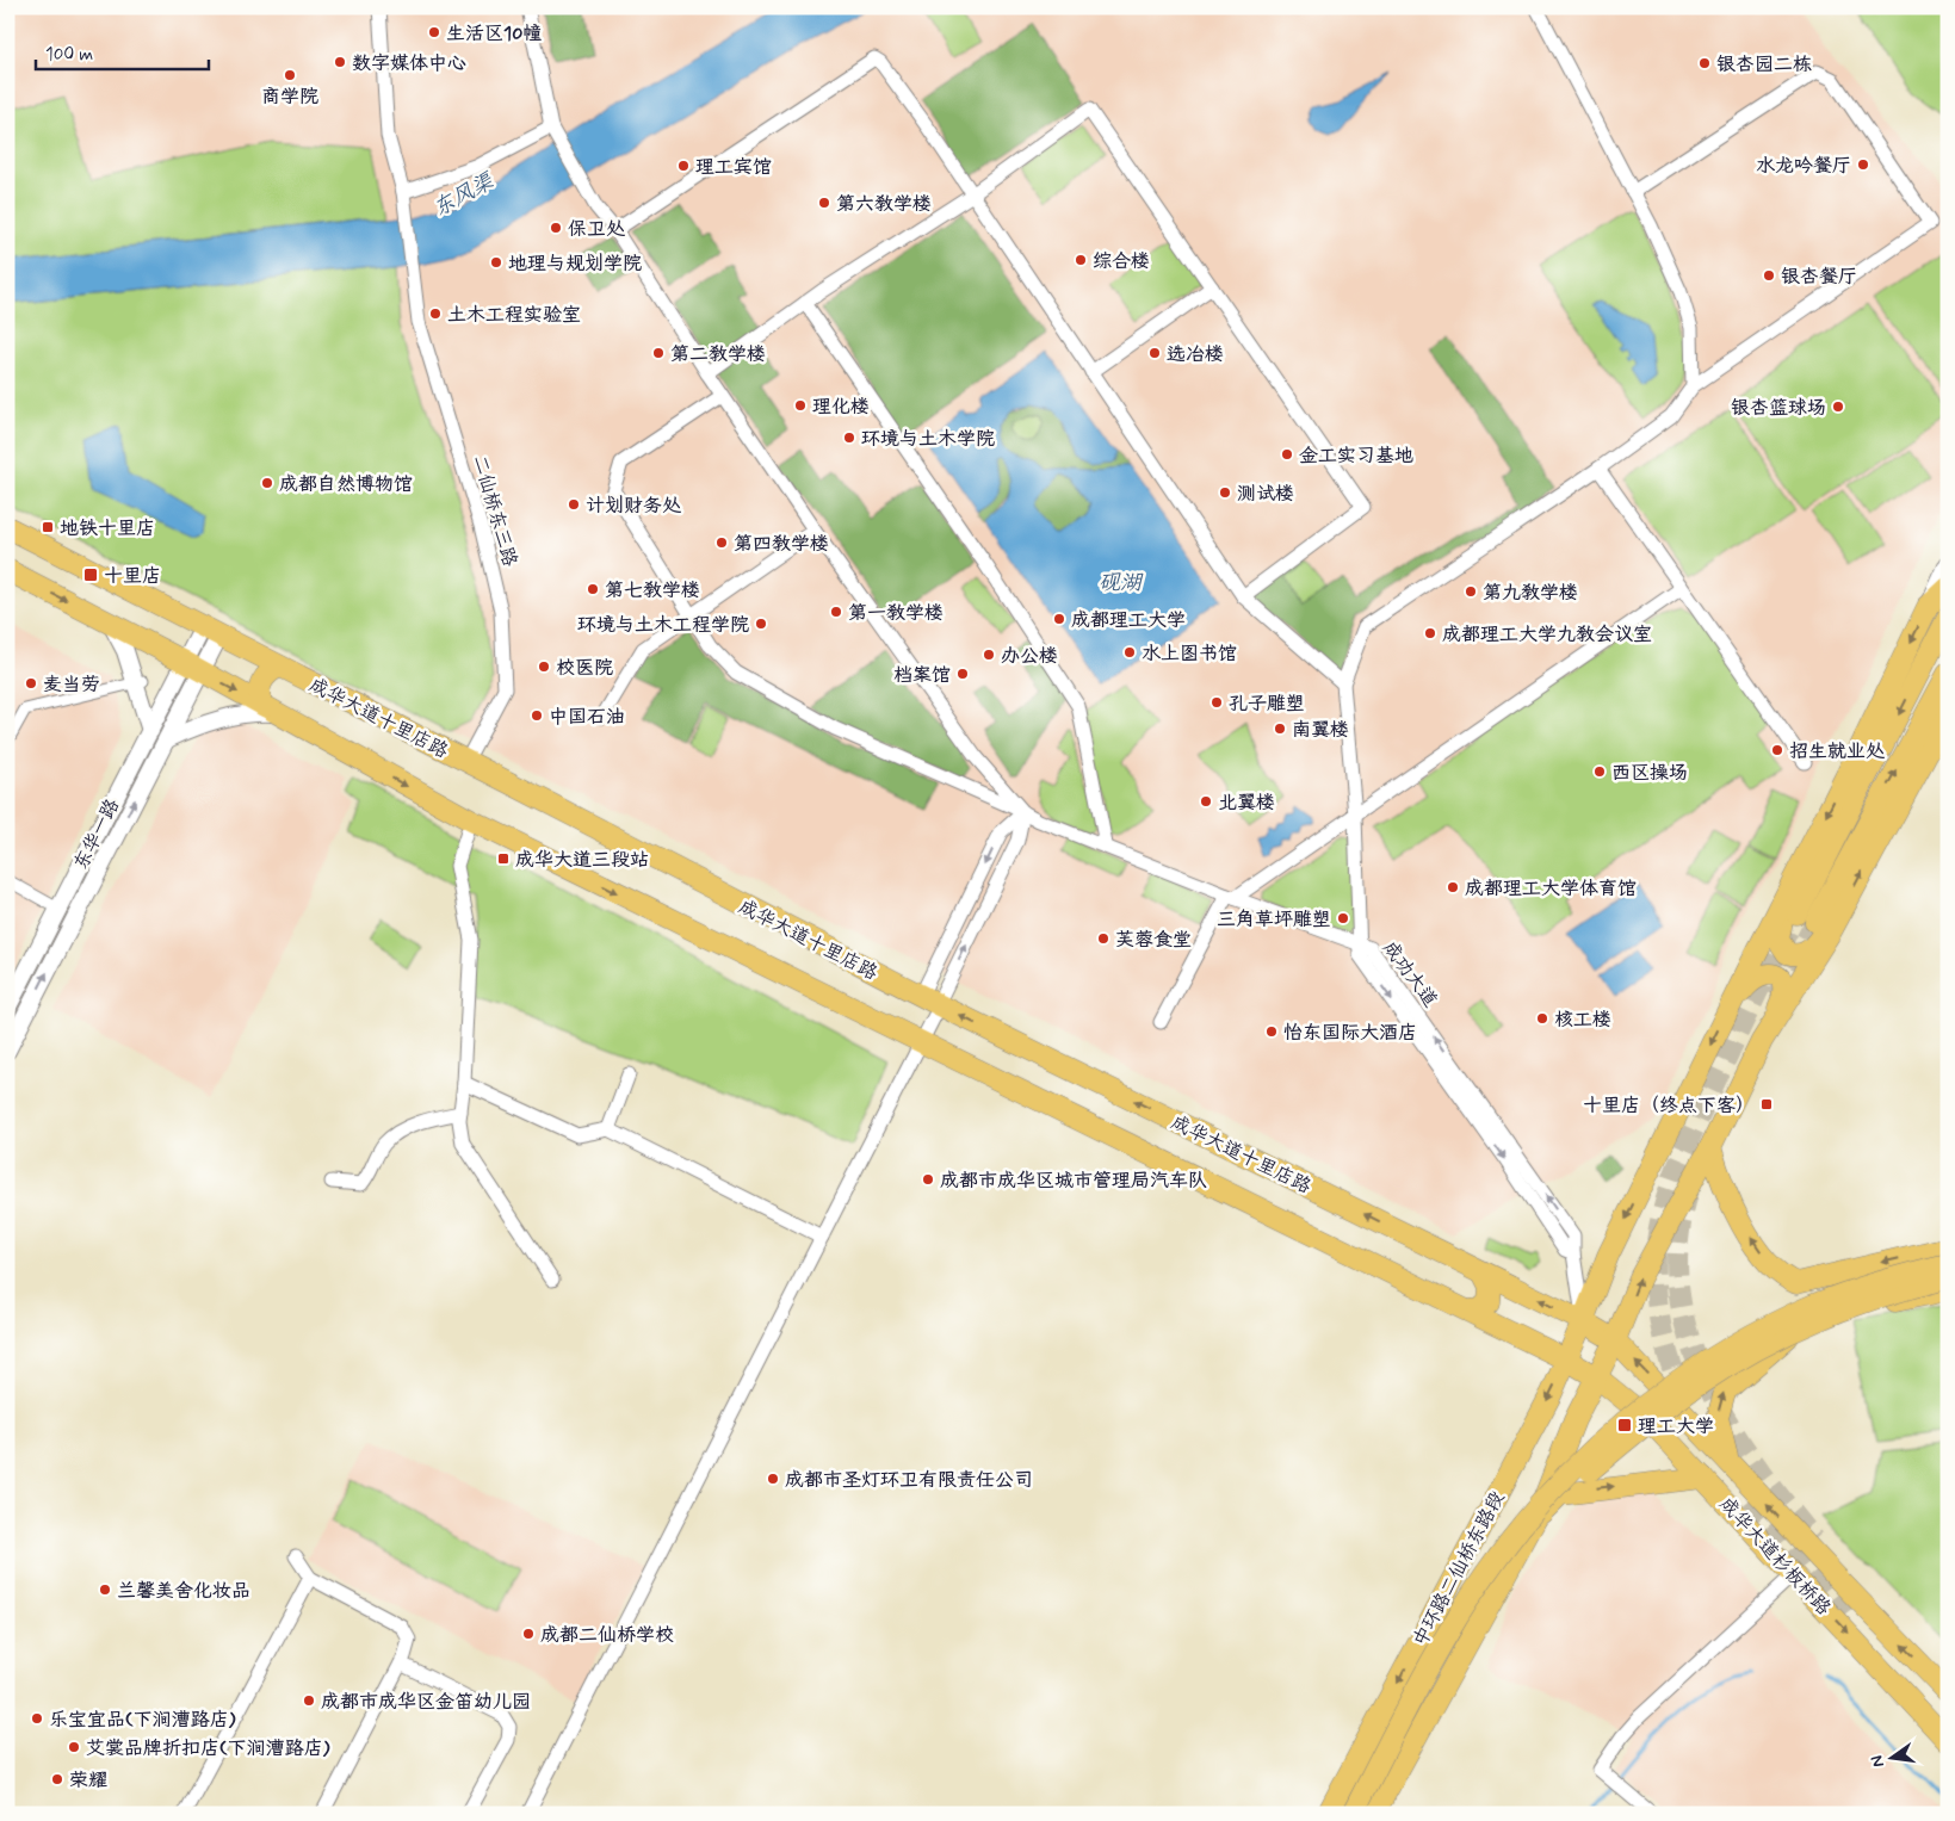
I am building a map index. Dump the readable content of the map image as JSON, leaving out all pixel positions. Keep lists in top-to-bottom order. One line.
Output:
{"streets":{"main road":["成华大道十里店路","成华大道杉板桥路","中环路二仙桥东路段"],"street":["二仙桥东三路","东华一路","成功大道"]},"crossings":[["二仙桥东三路","成华大道十里店路"],["成华大道十里店路","东华一路"],["成华大道十里店路","成功大道"],["成华大道十里店路","成华大道杉板桥路"],["成华大道十里店路","中环路二仙桥东路段"],["成功大道","中环路二仙桥东路段"]],"water":["东风渠","砚湖"],"places":{"other":["生活区10幢","数字媒体中心","银杏园二栋","商学院","水龙吟餐厅","理工宾馆","第六教学楼","保卫处","综合楼","地理与规划学院","银杏餐厅","土木工程实验室","第二教学楼","选冶楼","理化楼","银杏篮球场","环境与土木学院","金工实习基地","成都自然博物馆","测试楼","计划财务处","第四教学楼","第七教学楼","第九教学楼","第一教学楼","成都理工大学","环境与土木工程学院","成都理工大学九教会议室","水上图书馆","办公楼","校医院","档案馆","麦当劳","孔子雕塑","中国石油","南翼楼","招生就业处","西区操场","北翼楼","成都理工大学体育馆","三角草坪雕塑","芙蓉食堂","核工楼","怡东国际大酒店","成都市成华区城市管理局汽车队","成都市圣灯环卫有限责任公司","兰馨美舍化妆品","成都二仙桥学校","成都市成华区金笛幼儿园","乐宝宜品(下涧漕路店)","艾裳品牌折扣店(下涧漕路店)","荣耀"],"transit":["地铁十里店","十里店","成华大道三段站","十里店（终点下客）","理工大学"]},"scale_bar":"100 m","north":"left"}
